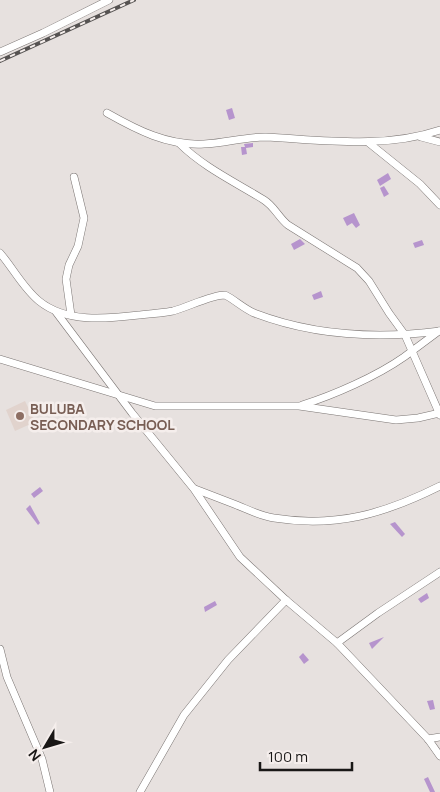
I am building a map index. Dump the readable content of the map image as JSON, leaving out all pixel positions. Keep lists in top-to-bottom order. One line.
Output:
{"places":["BULUBA SECONDARY SCHOOL"],"scale_bar":"100 m","north":"bottom left"}
